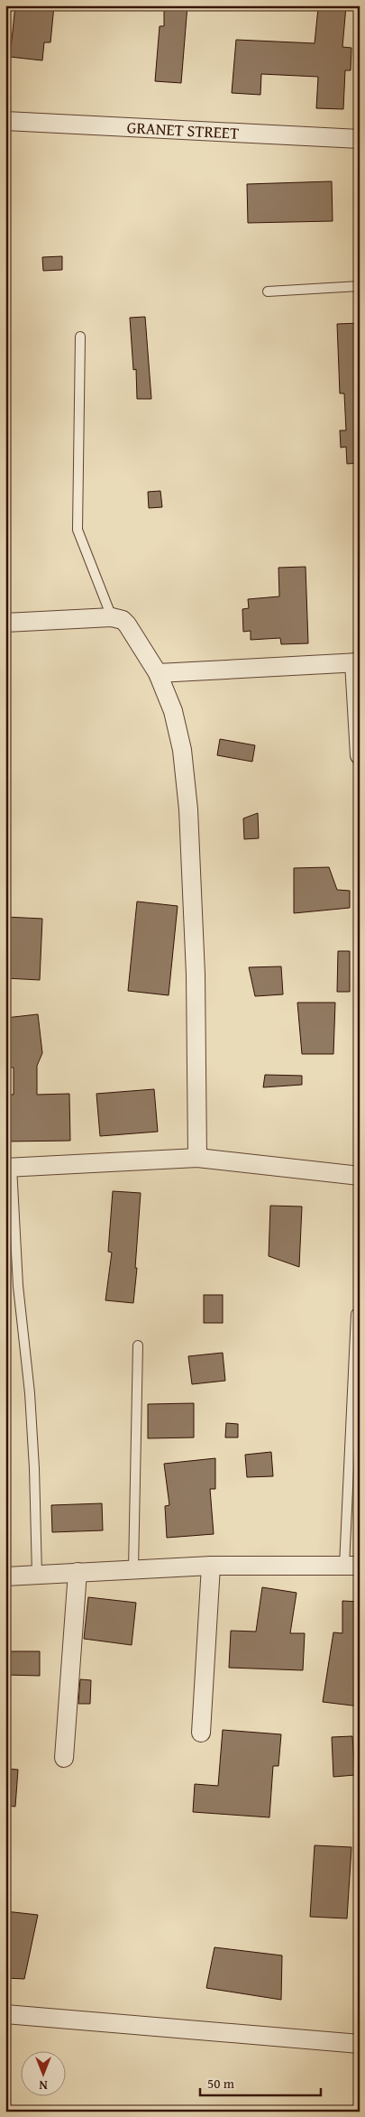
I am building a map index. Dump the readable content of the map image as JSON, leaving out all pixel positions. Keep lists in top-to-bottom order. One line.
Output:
{"streets":{"street":["GRANET STREET"]},"scale_bar":"50 m","north":"bottom"}
